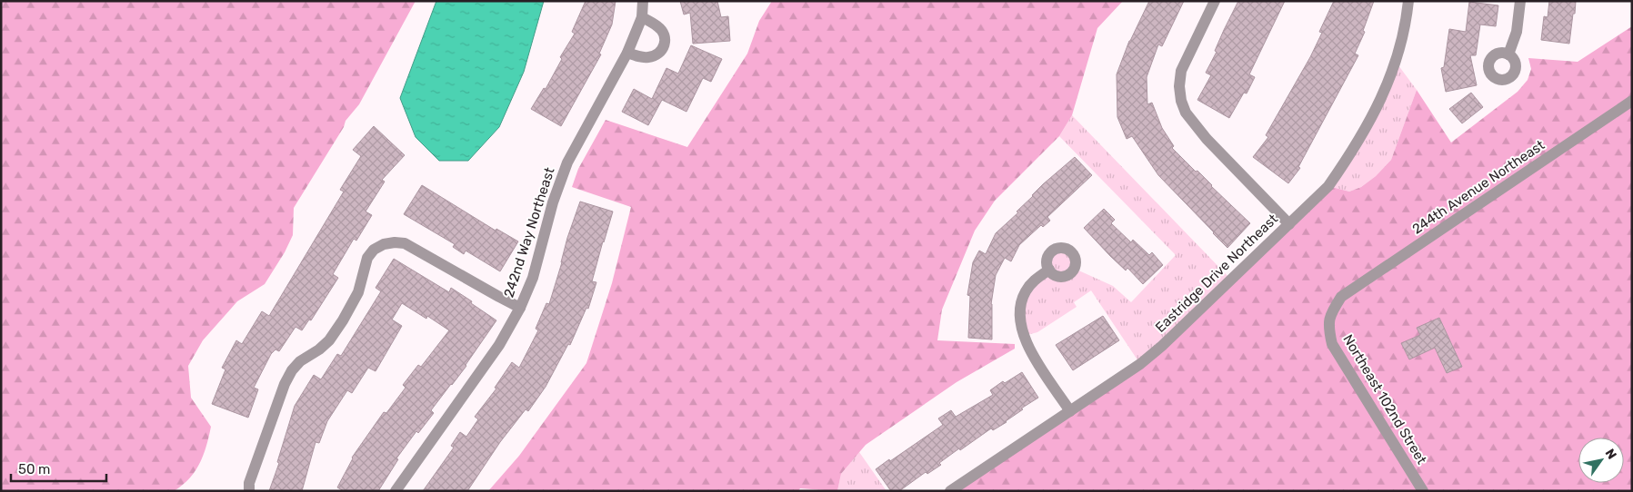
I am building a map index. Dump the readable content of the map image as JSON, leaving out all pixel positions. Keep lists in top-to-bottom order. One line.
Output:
{"streets":{"street":["244th Avenue Northeast","242nd Way Northeast","Eastridge Drive Northeast","Northeast 102nd Street"]},"crossings":[["244th Avenue Northeast","Northeast 102nd Street"]],"scale_bar":"50 m","north":"top right"}
